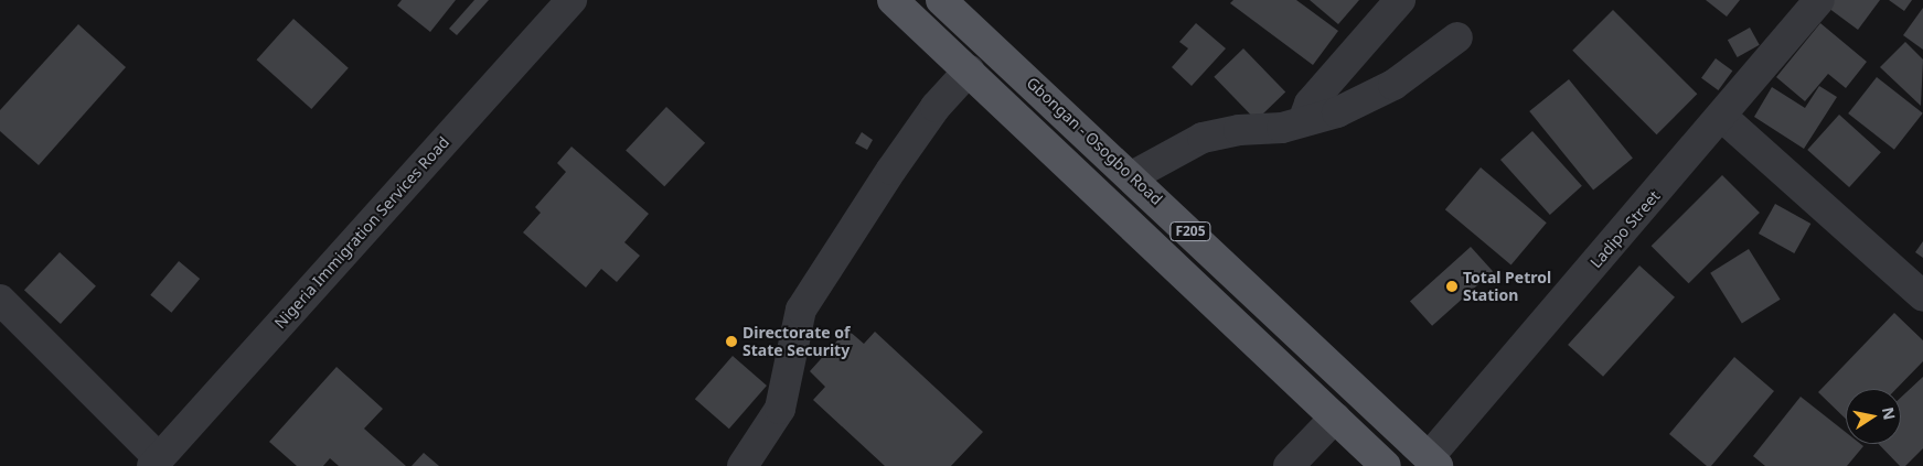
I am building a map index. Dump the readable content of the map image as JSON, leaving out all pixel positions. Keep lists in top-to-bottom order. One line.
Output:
{"streets":{"main road":["Gbongan - Osogbo Road","F205"],"street":["Ladipo Street","Nigeria Immigration Services Road"]},"crossings":[["Gbongan - Osogbo Road","Ladipo Street"]],"places":["Total Petrol Station","Directorate of State Security"],"north":"right"}
